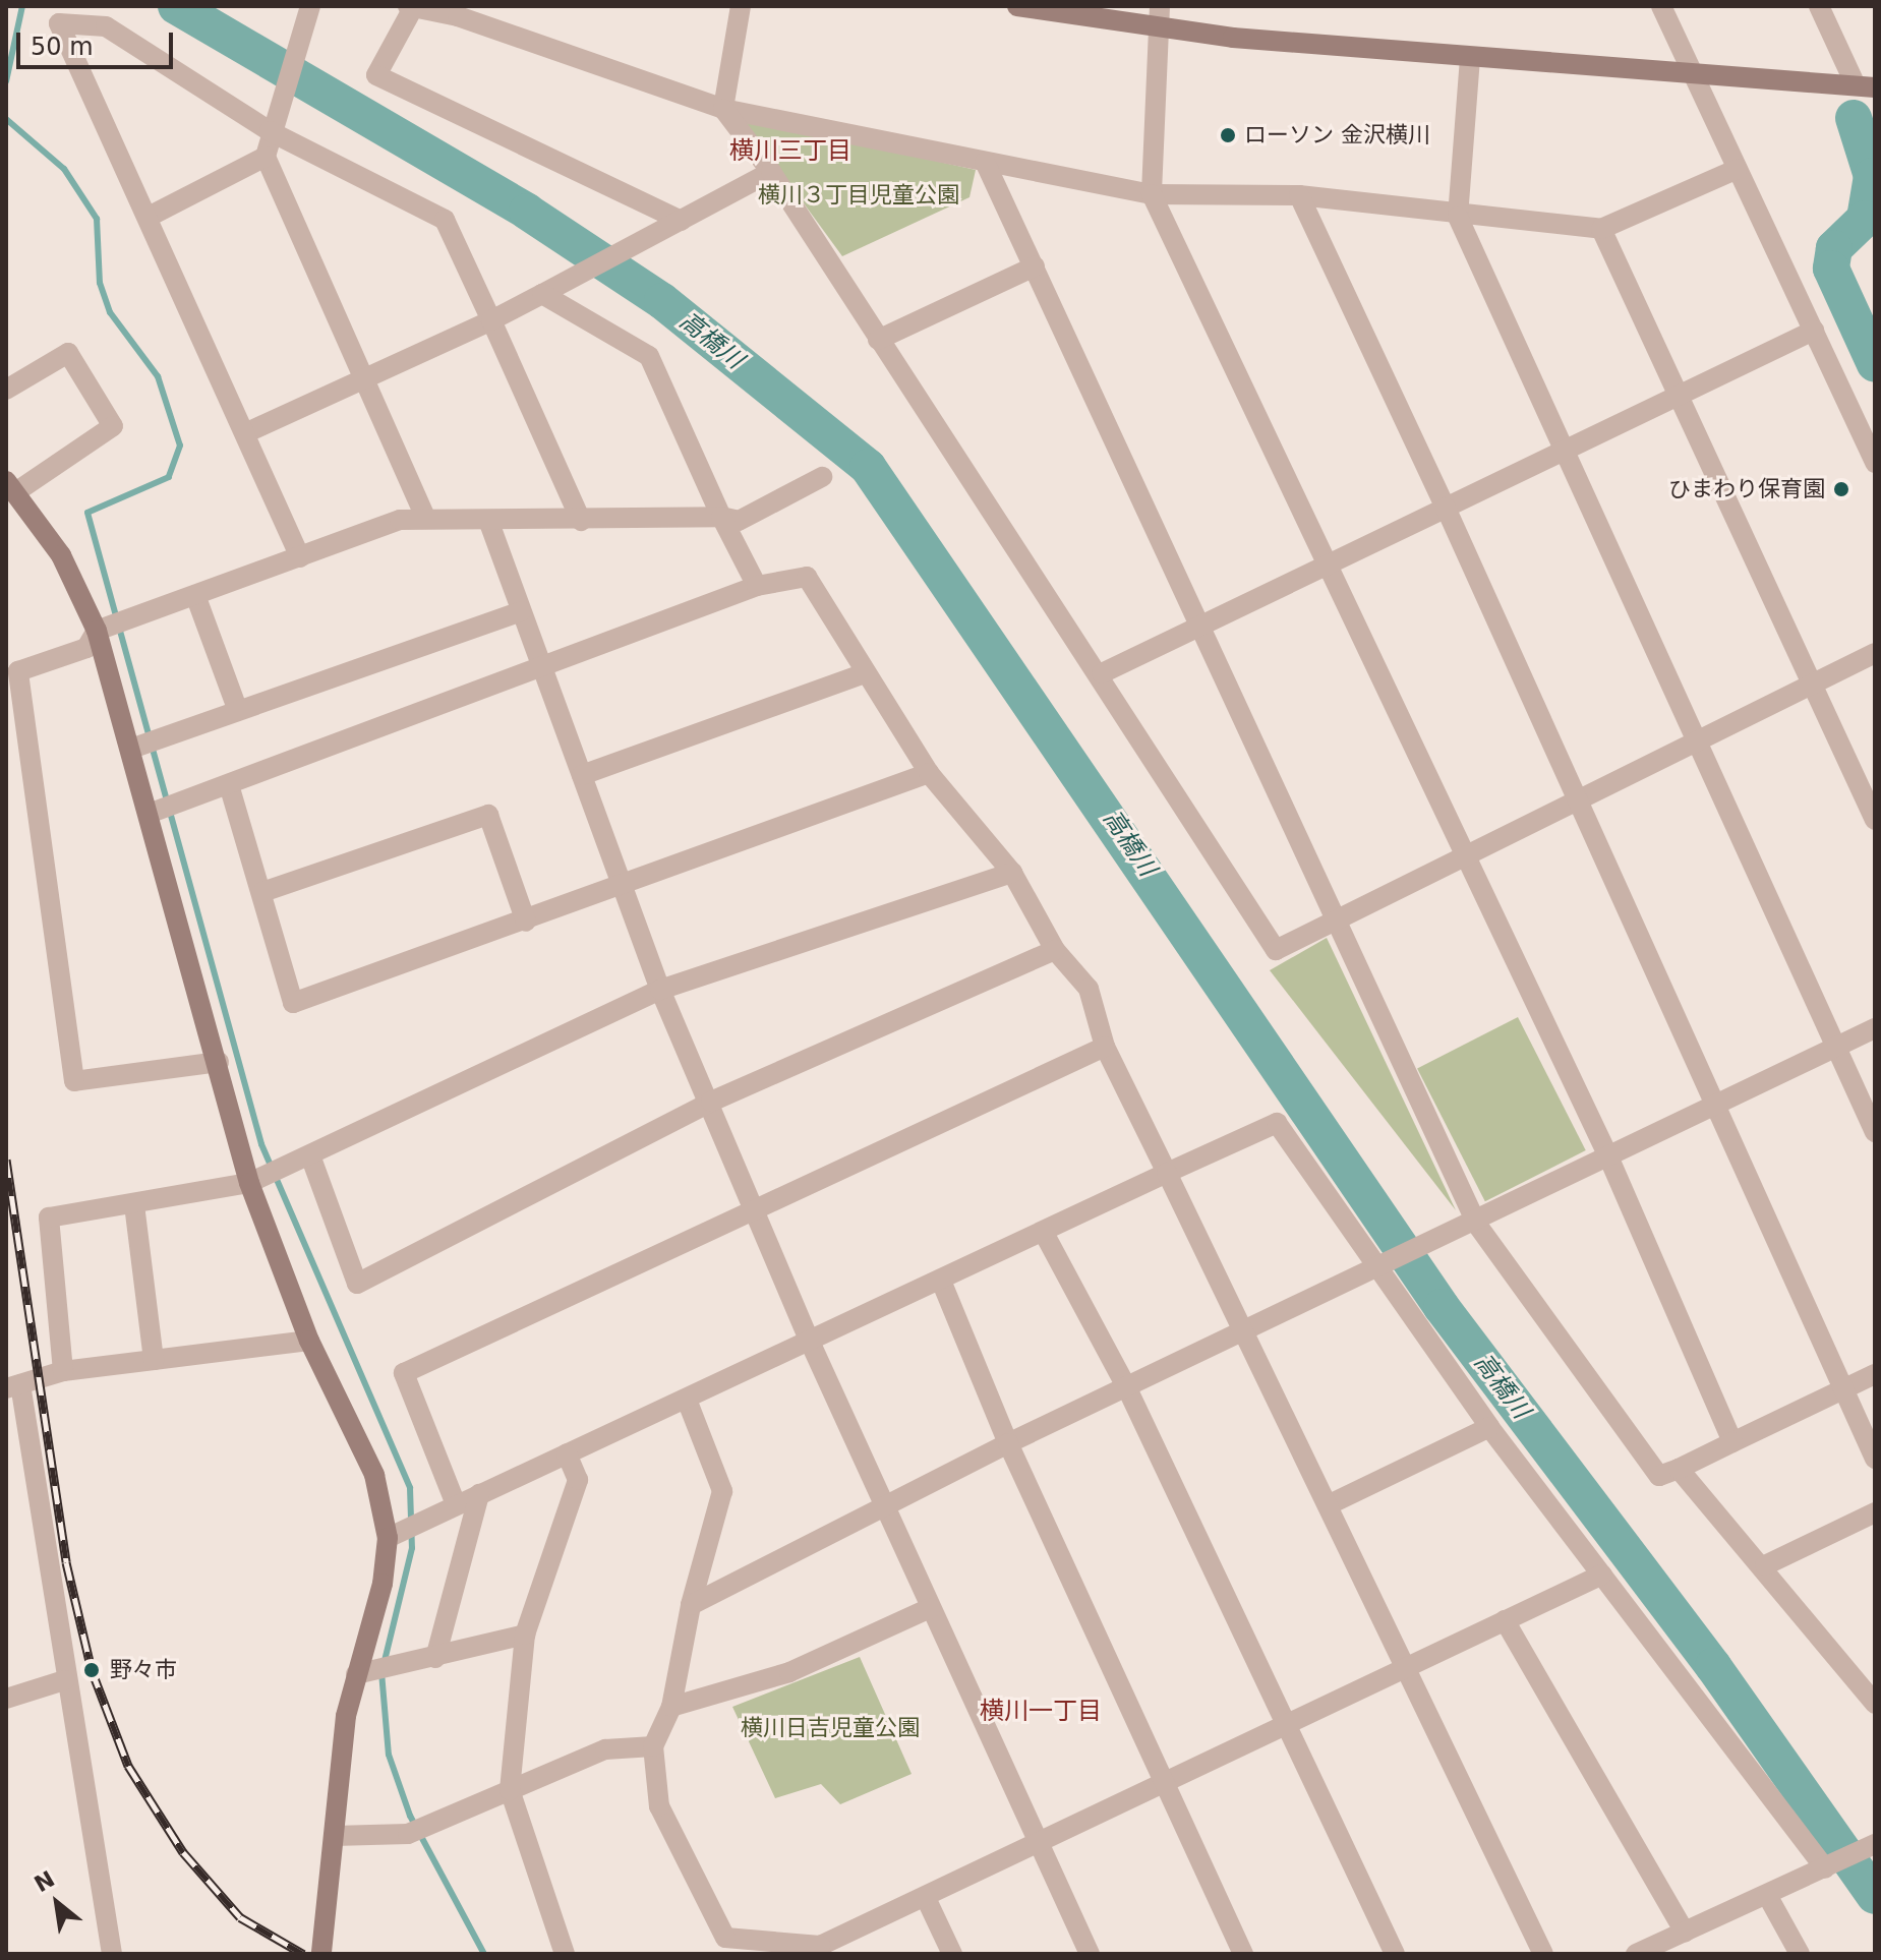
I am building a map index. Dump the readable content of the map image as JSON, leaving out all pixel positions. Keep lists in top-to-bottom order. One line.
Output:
{"districts":["横川三丁目","横川一丁目"],"water":["高橋川"],"parks":["横川３丁目児童公園","横川日吉児童公園"],"places":["ローソン 金沢横川","ひまわり保育園","野々市"],"scale_bar":"50 m","north":"top left"}
